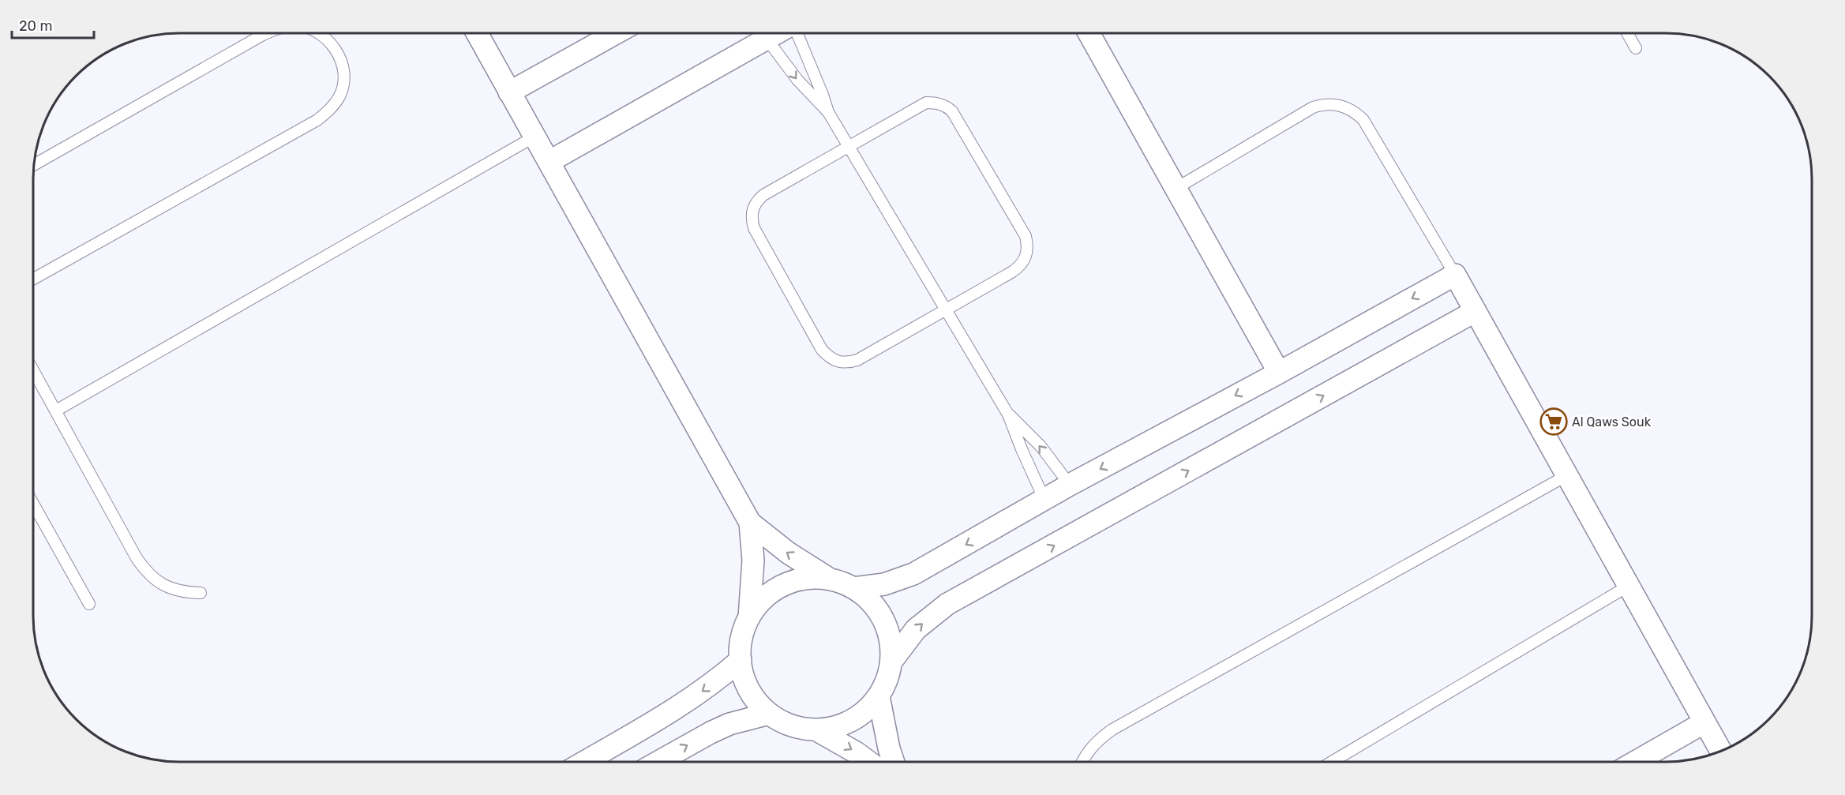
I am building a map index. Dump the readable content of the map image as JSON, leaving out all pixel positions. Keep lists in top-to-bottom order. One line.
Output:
{"places":{"supermarket":["Al Qaws Souk"]},"scale_bar":"20 m"}
